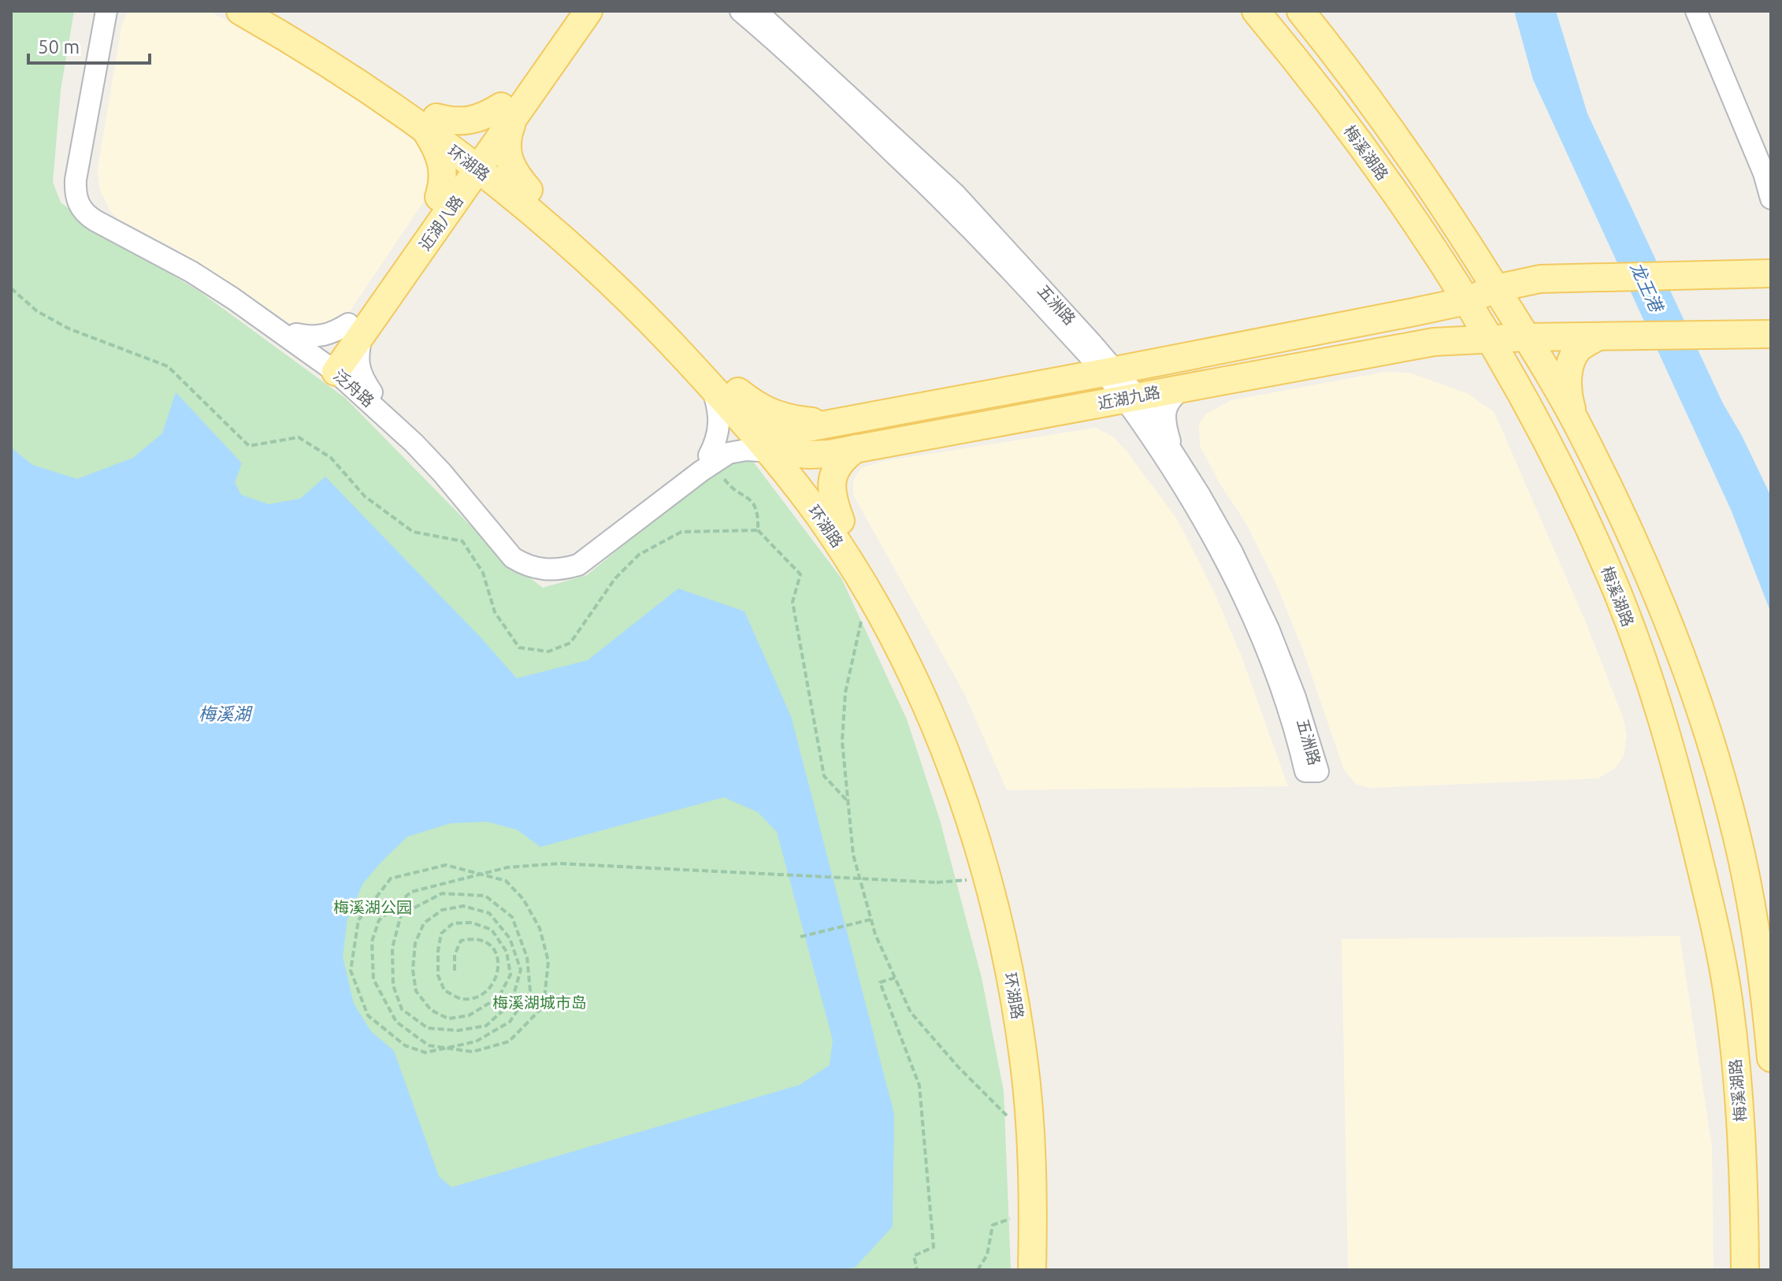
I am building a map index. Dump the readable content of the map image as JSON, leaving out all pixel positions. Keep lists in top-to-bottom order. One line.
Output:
{"streets":{"main road":["梅溪湖路","环湖路","近湖八路","近湖九路"],"street":["五洲路","泛舟路"]},"crossings":[["梅溪湖路","近湖九路"],["环湖路","近湖八路"],["环湖路","泛舟路"],["环湖路","近湖九路"],["近湖八路","泛舟路"],["五洲路","近湖九路"],["泛舟路","近湖九路"]],"water":["龙王港","梅溪湖"],"parks":["梅溪湖公园","梅溪湖城市岛"],"scale_bar":"50 m"}
